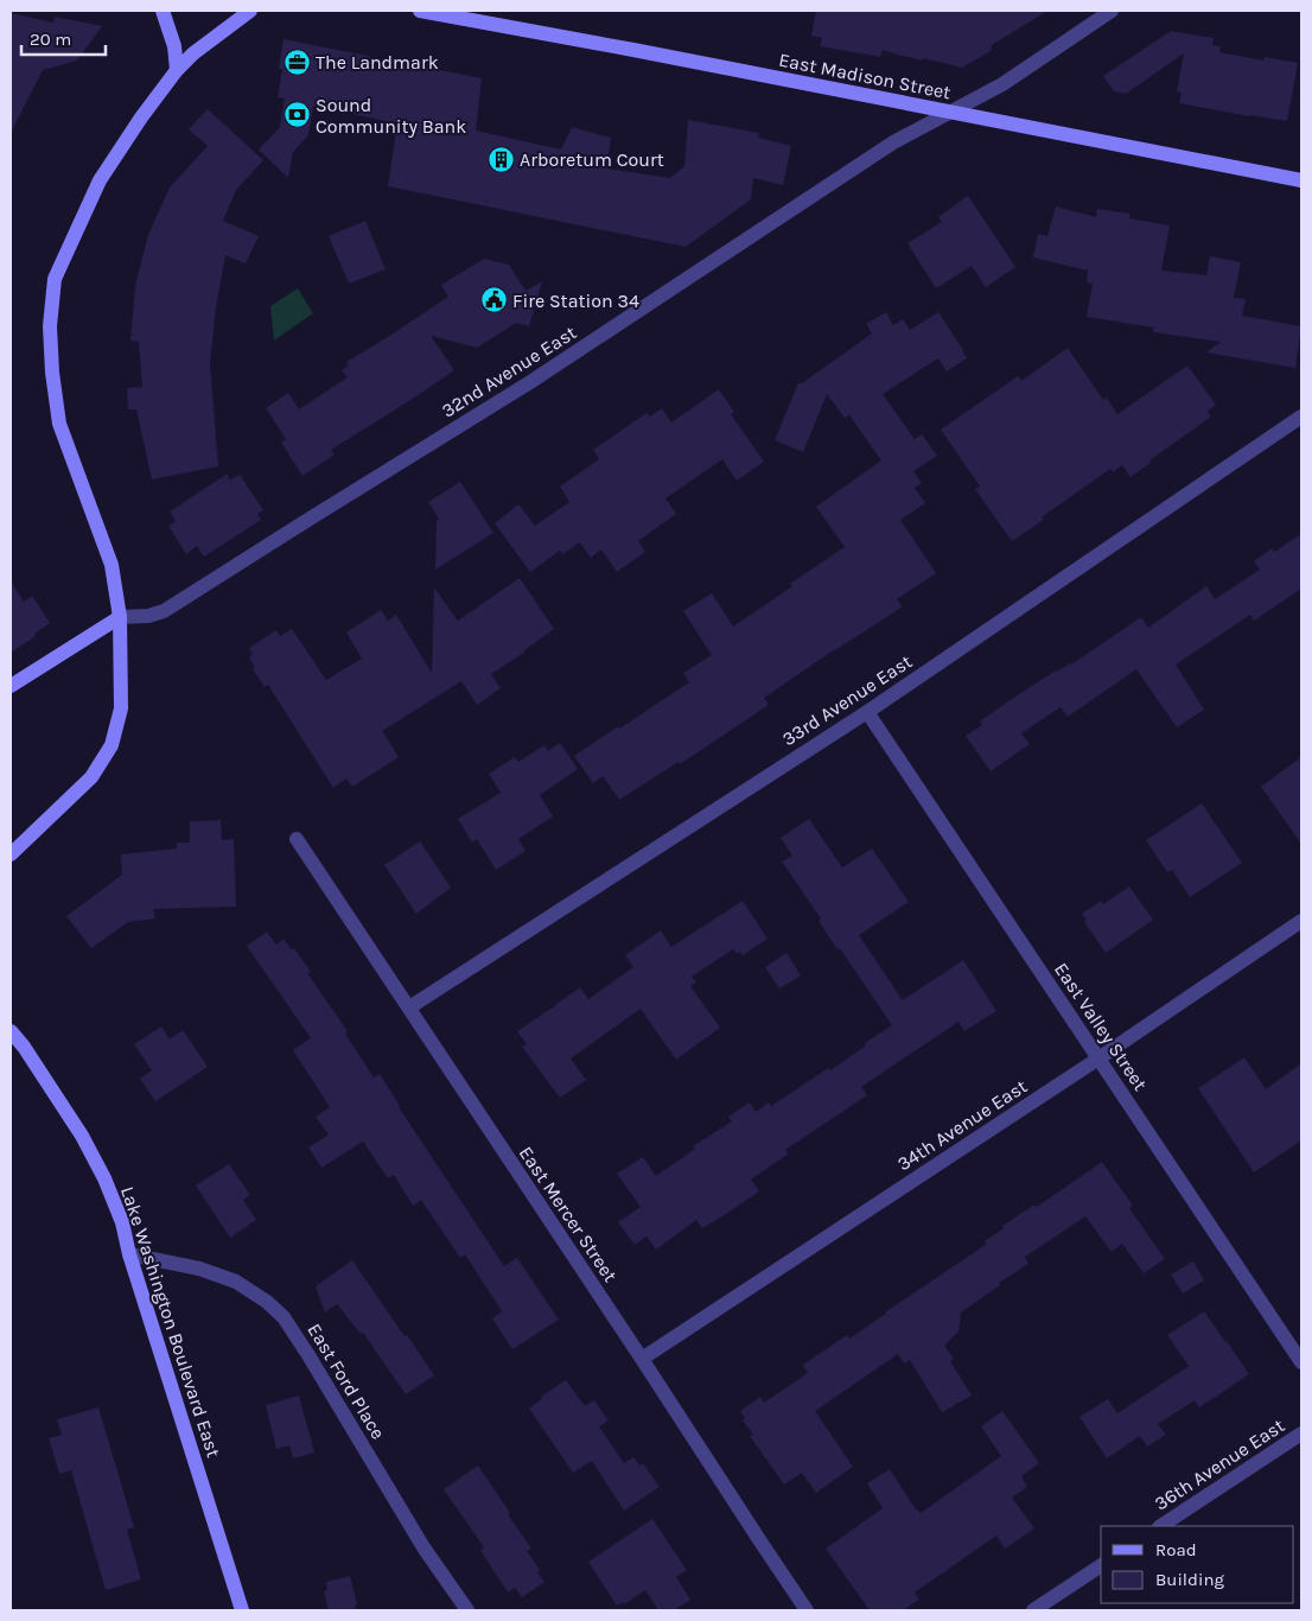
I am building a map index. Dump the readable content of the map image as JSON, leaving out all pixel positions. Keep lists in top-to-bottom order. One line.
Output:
{"streets":{"main road":["East Madison Street","32nd Avenue East","Lake Washington Boulevard East"],"street":["33rd Avenue East","East Valley Street","34th Avenue East","East Mercer Street","East Ford Place","36th Avenue East"]},"crossings":[["East Madison Street","32nd Avenue East"],["33rd Avenue East","East Valley Street"],["33rd Avenue East","East Mercer Street"],["East Valley Street","34th Avenue East"],["34th Avenue East","East Mercer Street"],["Lake Washington Boulevard East","East Ford Place"]],"places":{"office":["The Landmark"],"bank":["Sound Community Bank"],"building":["Arboretum Court"],"public building":["Fire Station 34"]},"legend":["Road","Building"],"scale_bar":"20 m"}
